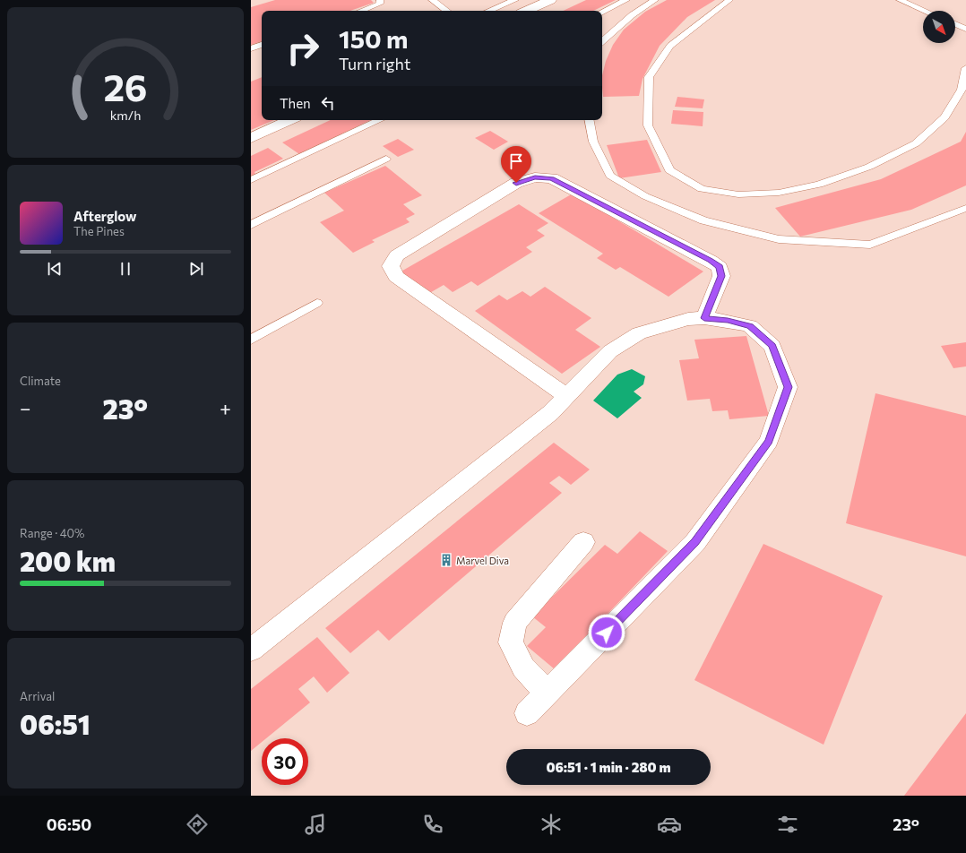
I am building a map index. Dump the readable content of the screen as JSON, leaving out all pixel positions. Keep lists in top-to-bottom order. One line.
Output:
{"places":{"building":["Marvel Diva"]},"north":"bottom right","page":{"turn":["150 m","Turn right"],"then":"Then","song":["Afterglow","The Pines"],"tile":["Climate",["Range · 40%","200 km"],["Arrival","06:51"]],"heat":["−","23°","+"],"limit":"30","trip":"06:51 · 1 min · 280 m","tabs":["06:50","23°"],"gauge":["26","km/h"]}}
